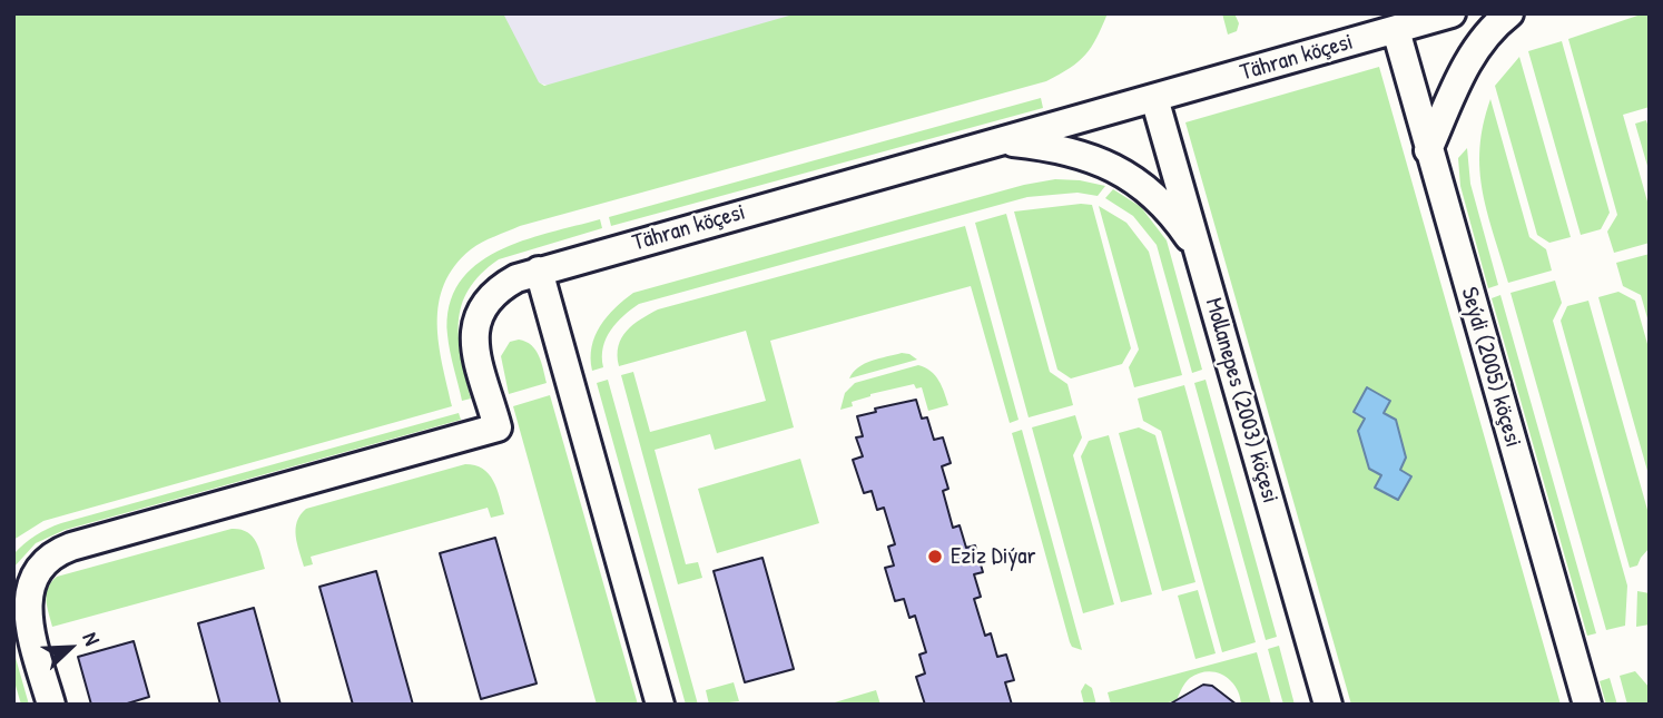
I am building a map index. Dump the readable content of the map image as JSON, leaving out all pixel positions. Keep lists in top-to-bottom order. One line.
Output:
{"streets":{"street":["Tähran köçesi","Seýdi (2005) köçesi","Mollanepes (2003) köçesi"]},"crossings":[["Tähran köçesi","Seýdi (2005) köçesi"],["Tähran köçesi","Mollanepes (2003) köçesi"]],"places":["Eziz Diýar"],"north":"top right"}
